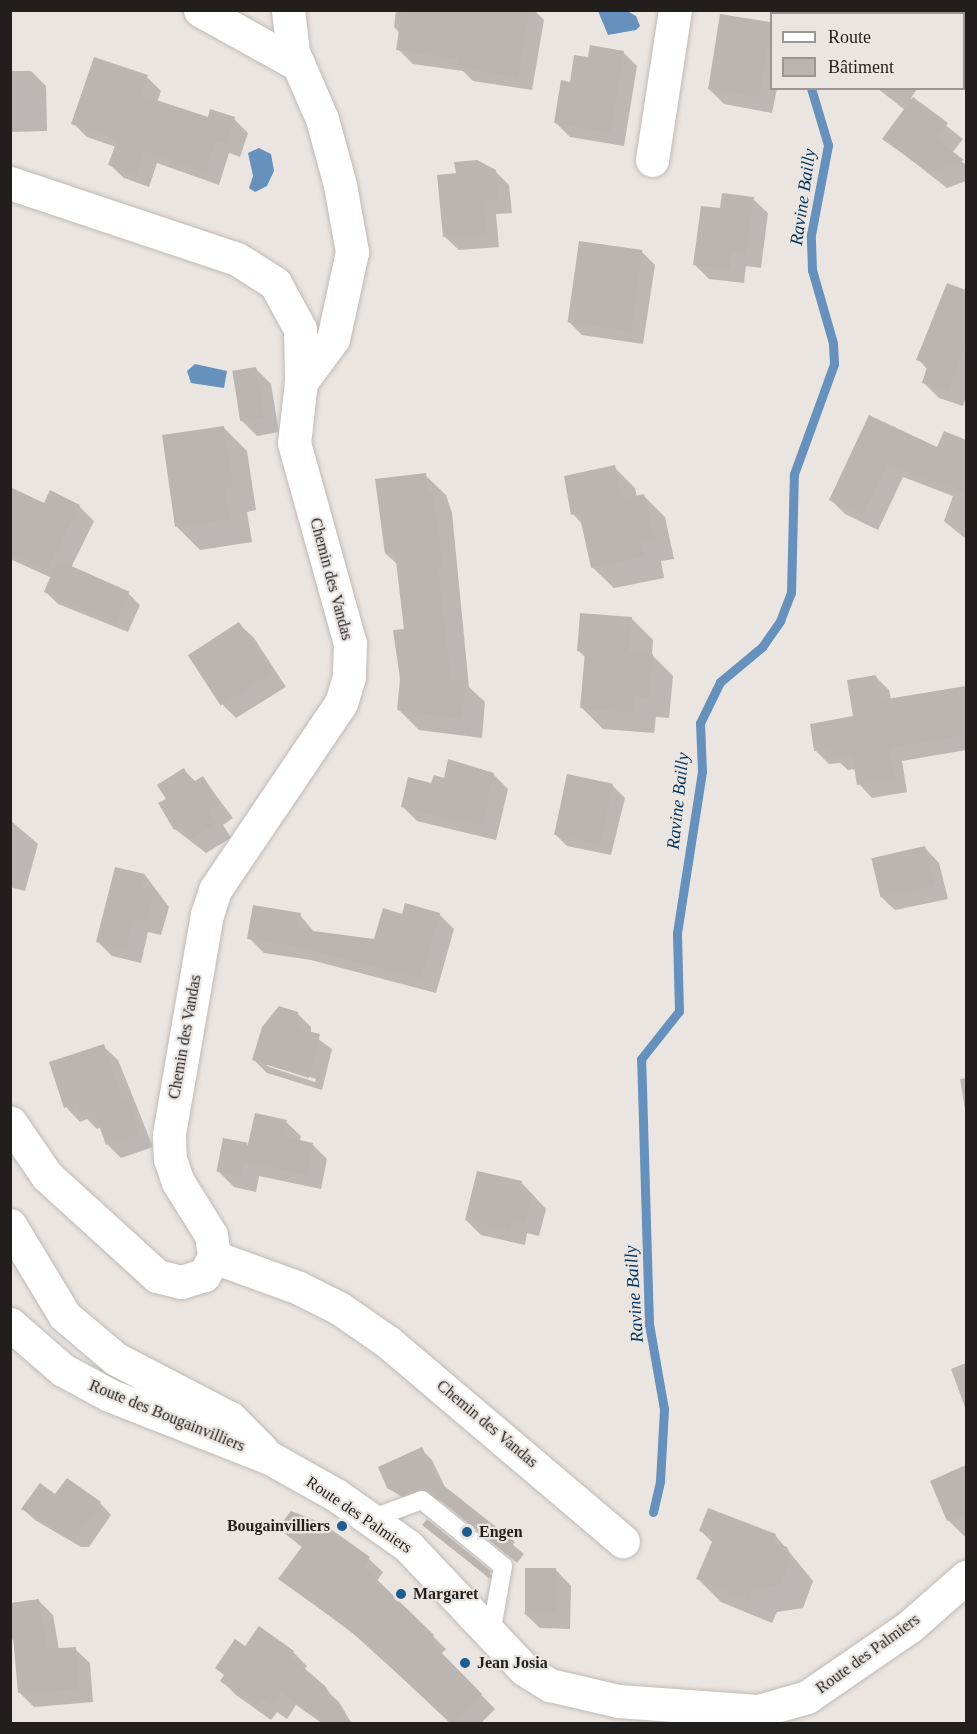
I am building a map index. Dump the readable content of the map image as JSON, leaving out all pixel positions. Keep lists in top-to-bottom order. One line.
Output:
{"streets":{"street":["Chemin des Vandas","Route des Bougainvilliers","Route des Palmiers"]},"crossings":[["Route des Bougainvilliers","Route des Palmiers"]],"water":["Ravine Bailly"],"places":["Bougainvilliers","Engen","Margaret","Jean Josia"],"legend":["Route","Bâtiment"]}
